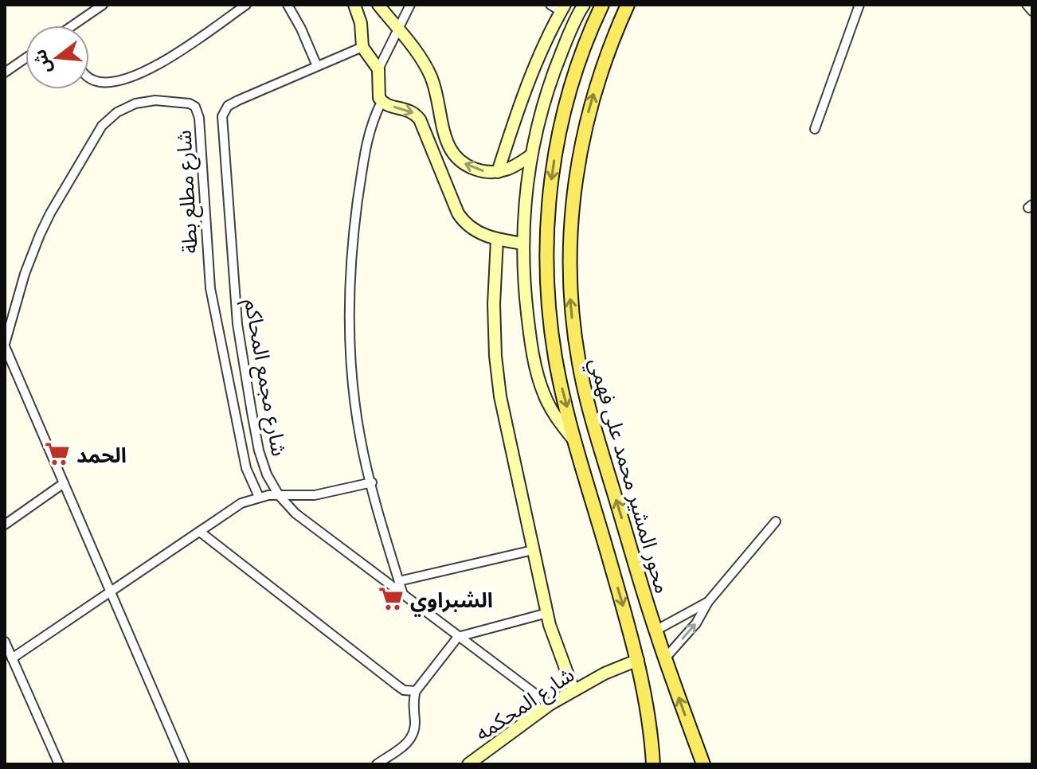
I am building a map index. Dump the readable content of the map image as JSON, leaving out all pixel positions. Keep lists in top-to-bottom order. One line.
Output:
{"streets":{"main road":["محور المشير محمد على فهمي"],"street":["شارع مطلع بطة","شارع مجمع المحاكم","شارع المحكمه"]},"crossings":[["شارع مجمع المحاكم","شارع المحكمه"],["محور المشير محمد على فهمي","شارع المحكمه"]],"places":{"supermarket":["الحمد","الشبراوي"]},"north":"left"}
